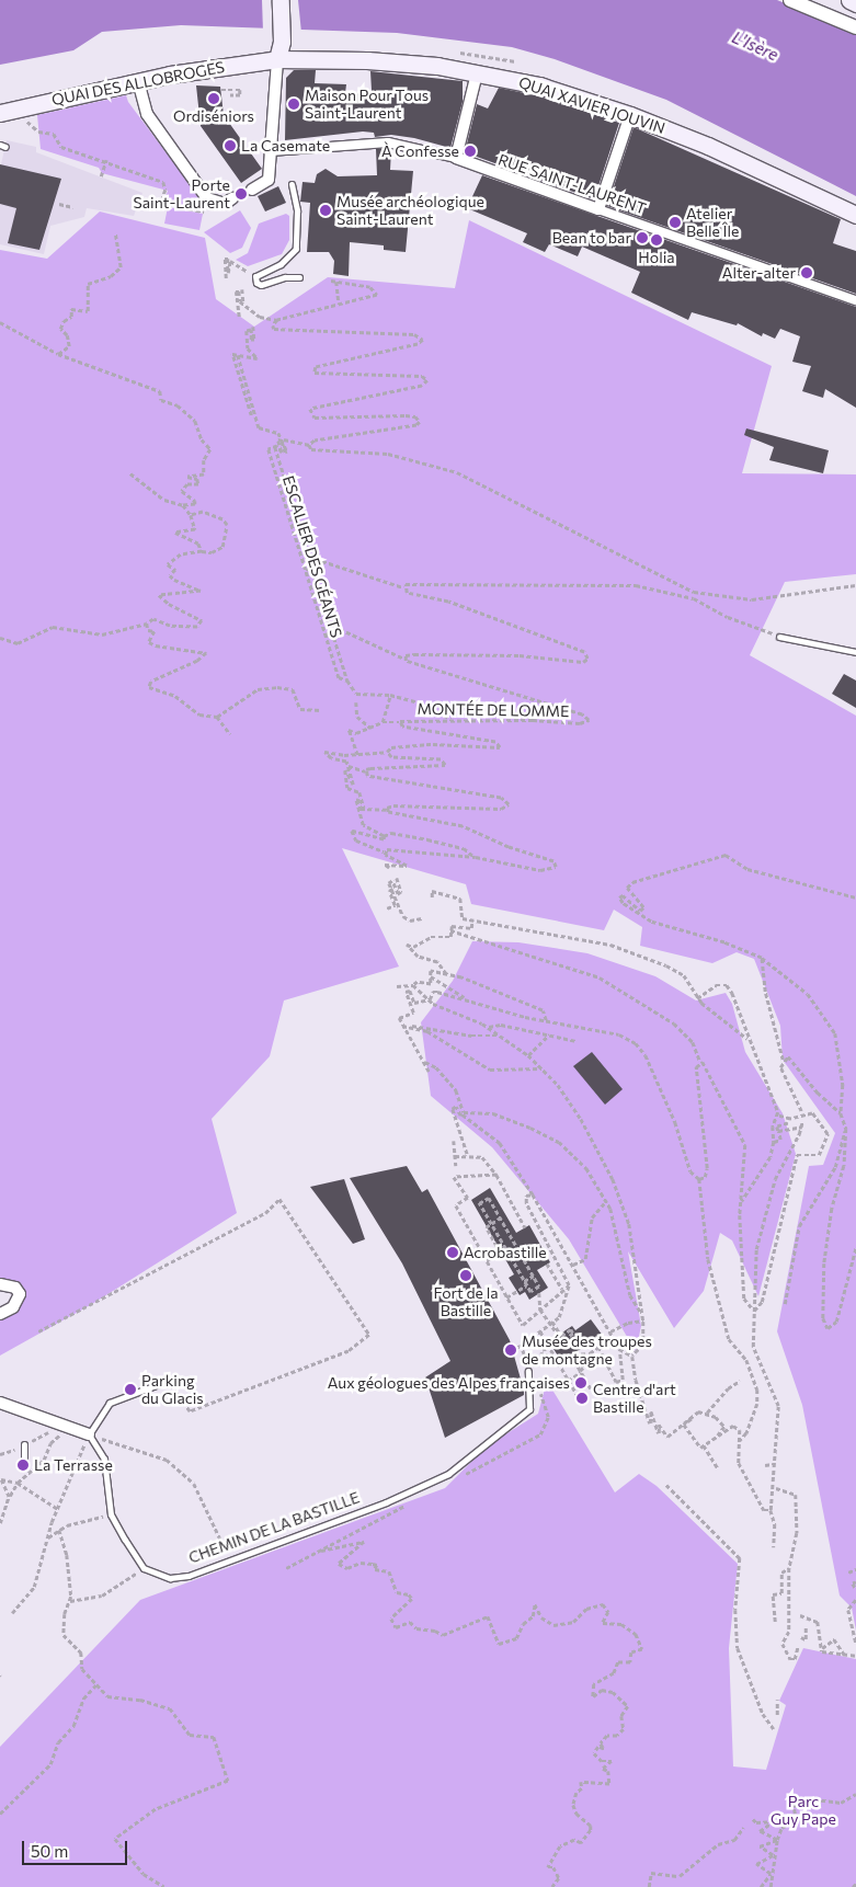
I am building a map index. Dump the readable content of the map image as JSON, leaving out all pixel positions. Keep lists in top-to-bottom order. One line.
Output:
{"streets":{"main road":["QUAI DES ALLOBROGES","QUAI XAVIER JOUVIN"],"street":["RUE SAINT-LAURENT"],"lane":["CHEMIN DE LA BASTILLE"],"path":["ESCALIER DES GÉANTS","MONTÉE DE LOMME"]},"crossings":[["QUAI DES ALLOBROGES","QUAI XAVIER JOUVIN"]],"water":["L'Isère"],"parks":["Parc Guy Pape"],"places":["Ordiséniors","Maison Pour Tous Saint-Laurent","La Casemate","À Confesse","Porte Saint-Laurent","Musée archéologique Saint-Laurent","Atelier Belle Île","Bean to bar","Holia","Alter-alter","Acrobastille","Fort de la Bastille","Musée des troupes de montagne","Aux géologues des Alpes françaises","Parking du Glacis","Centre d'art Bastille","La Terrasse"],"scale_bar":"50 m"}
